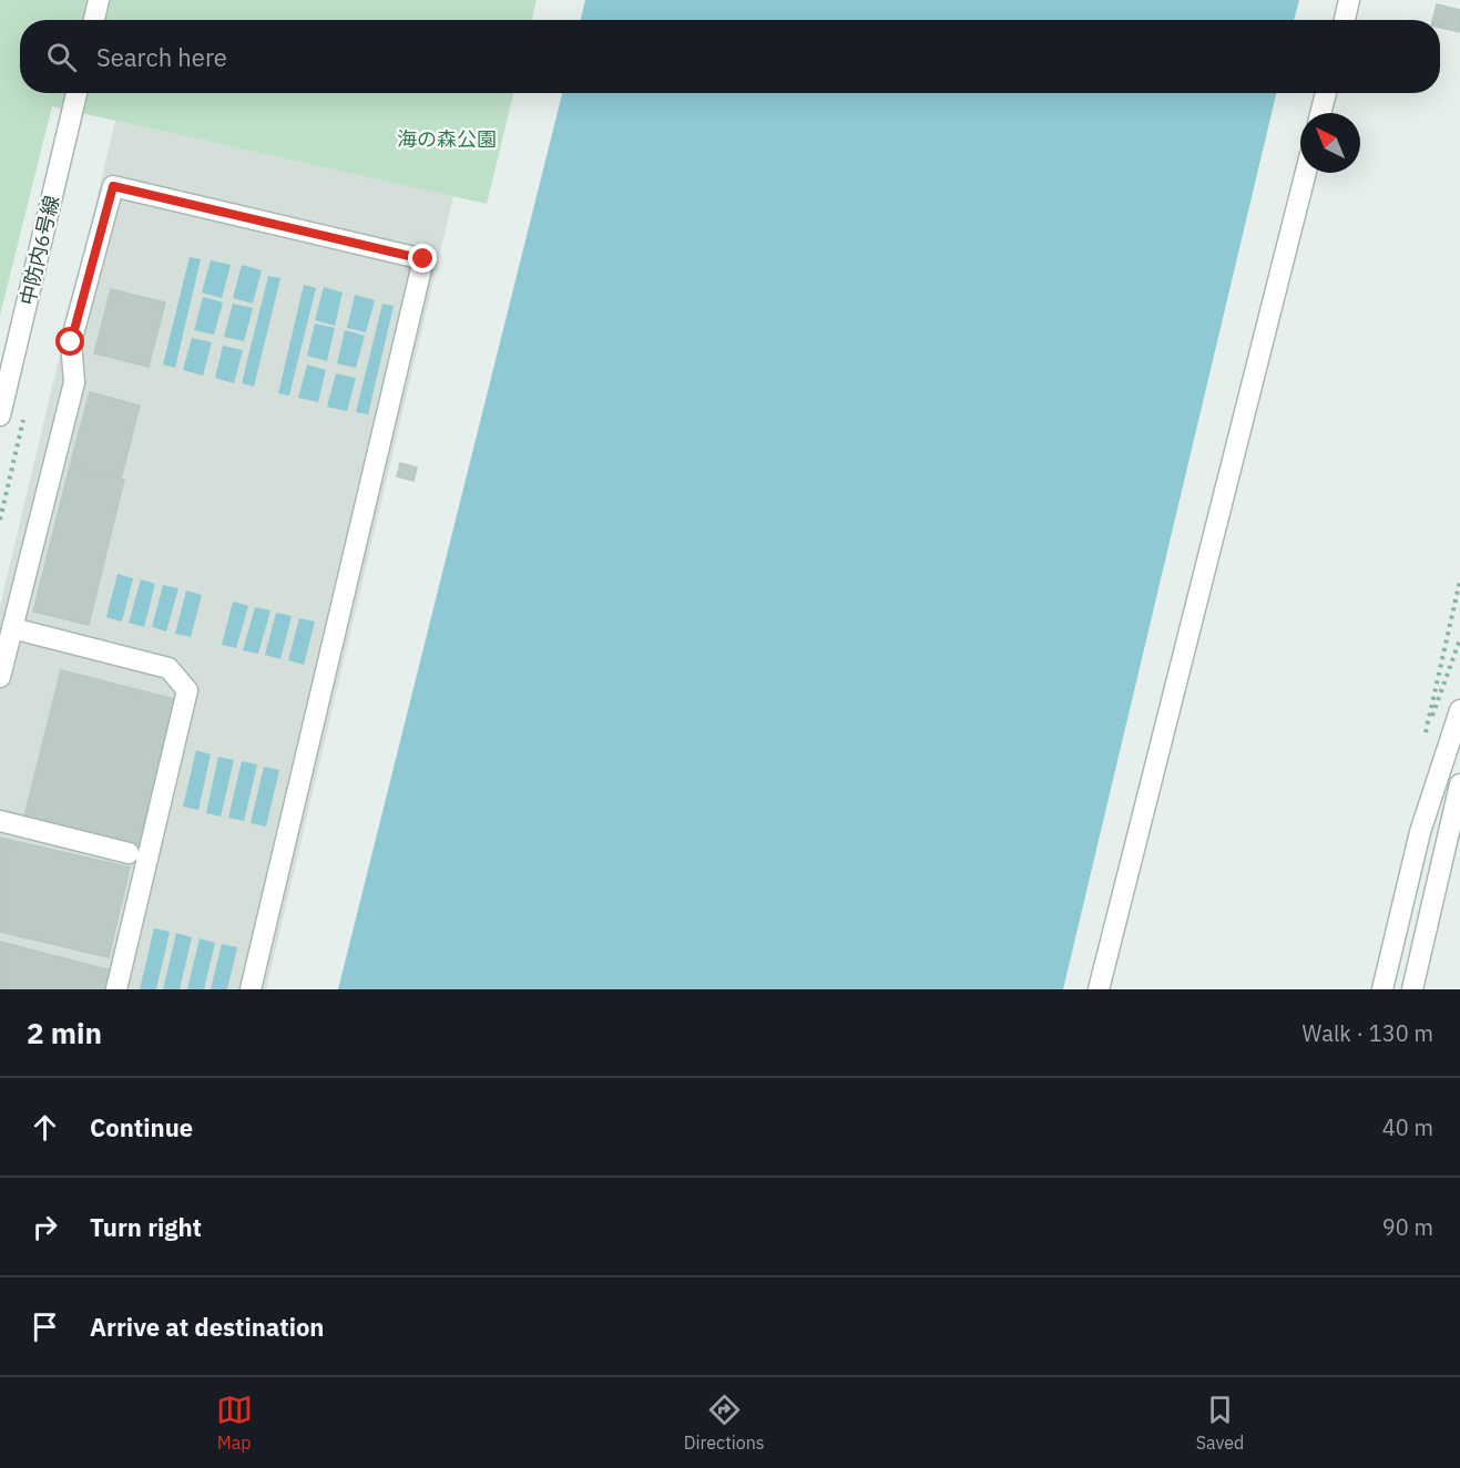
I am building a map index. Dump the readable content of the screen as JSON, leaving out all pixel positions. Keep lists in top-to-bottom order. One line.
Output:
{"streets":{"street":["中防内6号線"]},"parks":["海の森公園"],"north":"top left","page":{"search":"Search here","heading":["2 min","Walk · 130 m"],"list":[["Continue","40 m"],["Turn right","90 m"],"Arrive at destination"],"nav":["Map","Directions","Saved"]}}
